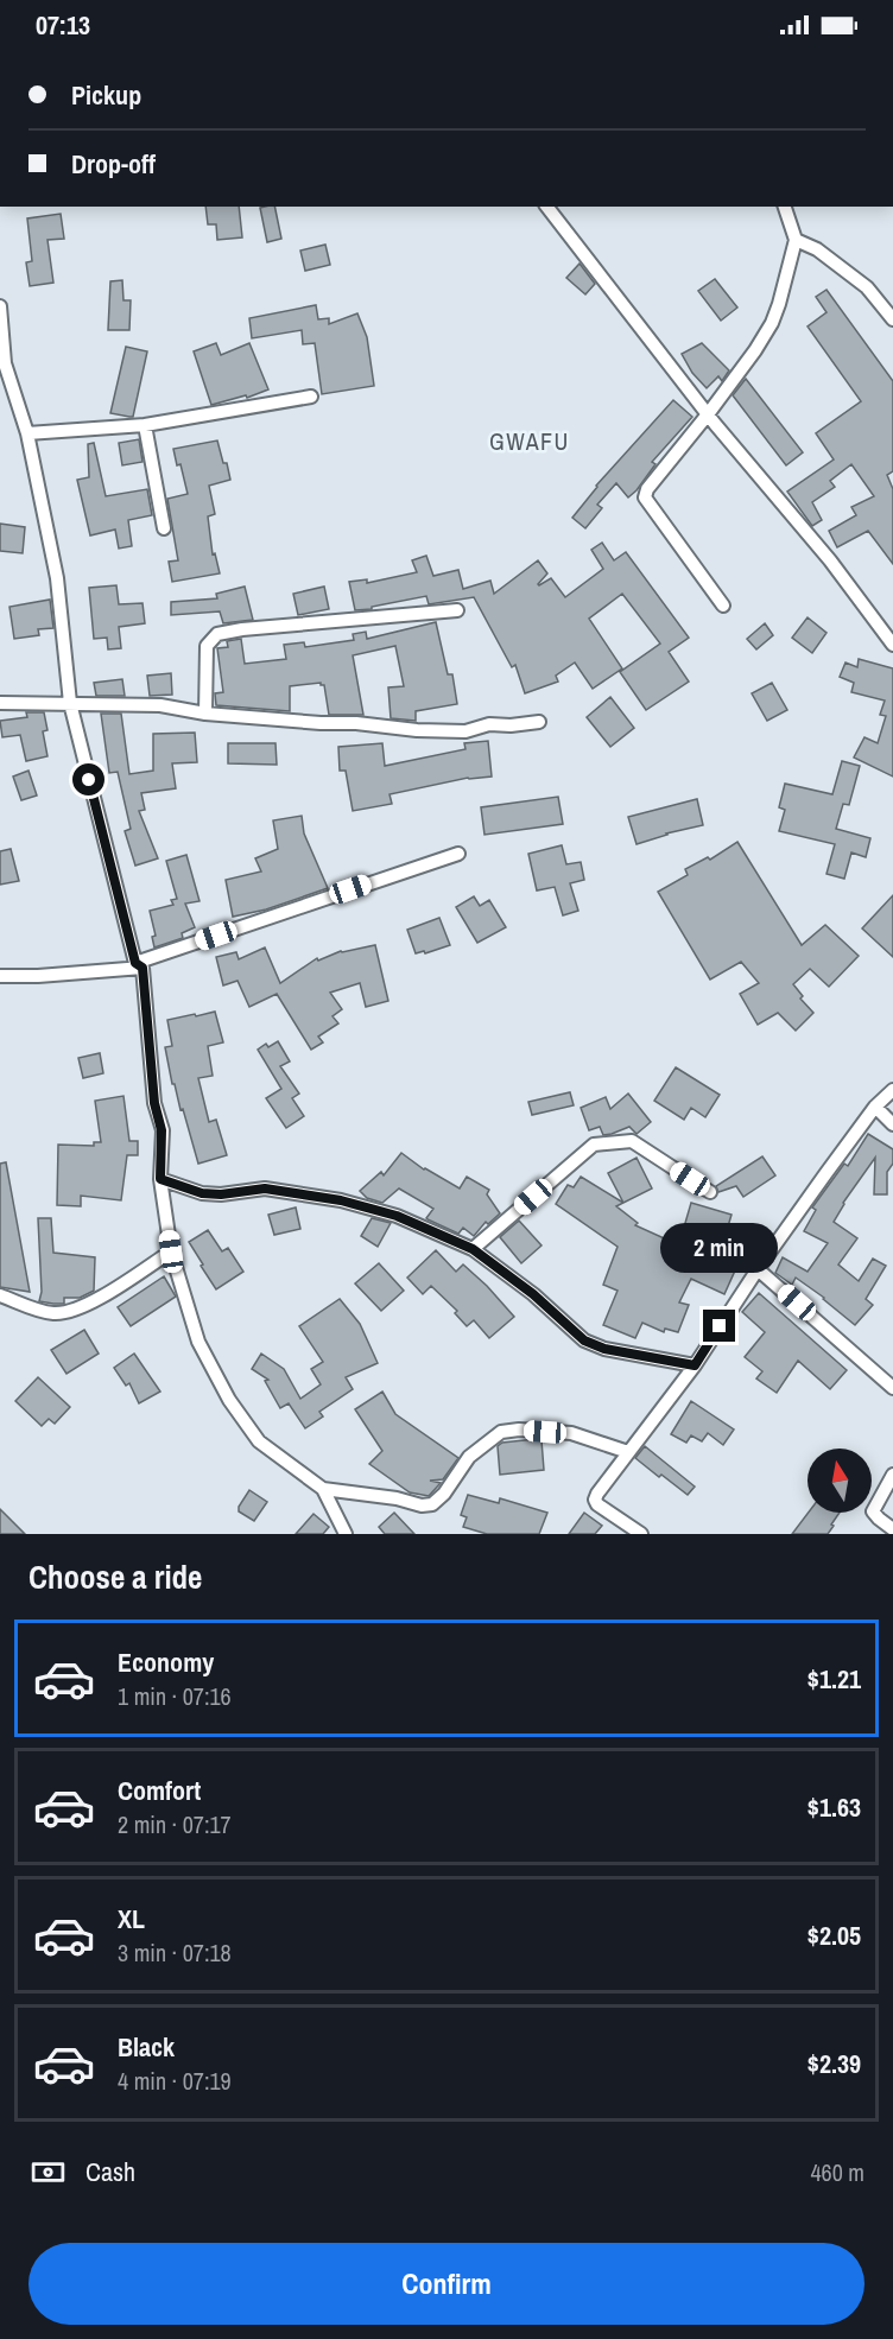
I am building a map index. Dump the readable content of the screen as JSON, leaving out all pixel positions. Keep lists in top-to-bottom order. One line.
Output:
{"districts":["GWAFU"],"north":"top","page":{"status":"07:13","banner":["Pickup","Drop-off"],"bubble":"2 min","heading":"Choose a ride","list":[{"name":"Economy","note":"1 min · 07:16","value":"$1.21"},{"name":"Comfort","note":"2 min · 07:17","value":"$1.63"},{"name":"XL","note":"3 min · 07:18","value":"$2.05"},{"name":"Black","note":"4 min · 07:19","value":"$2.39"}],"pay":["Cash","460 m"],"buttons":"Confirm"}}
